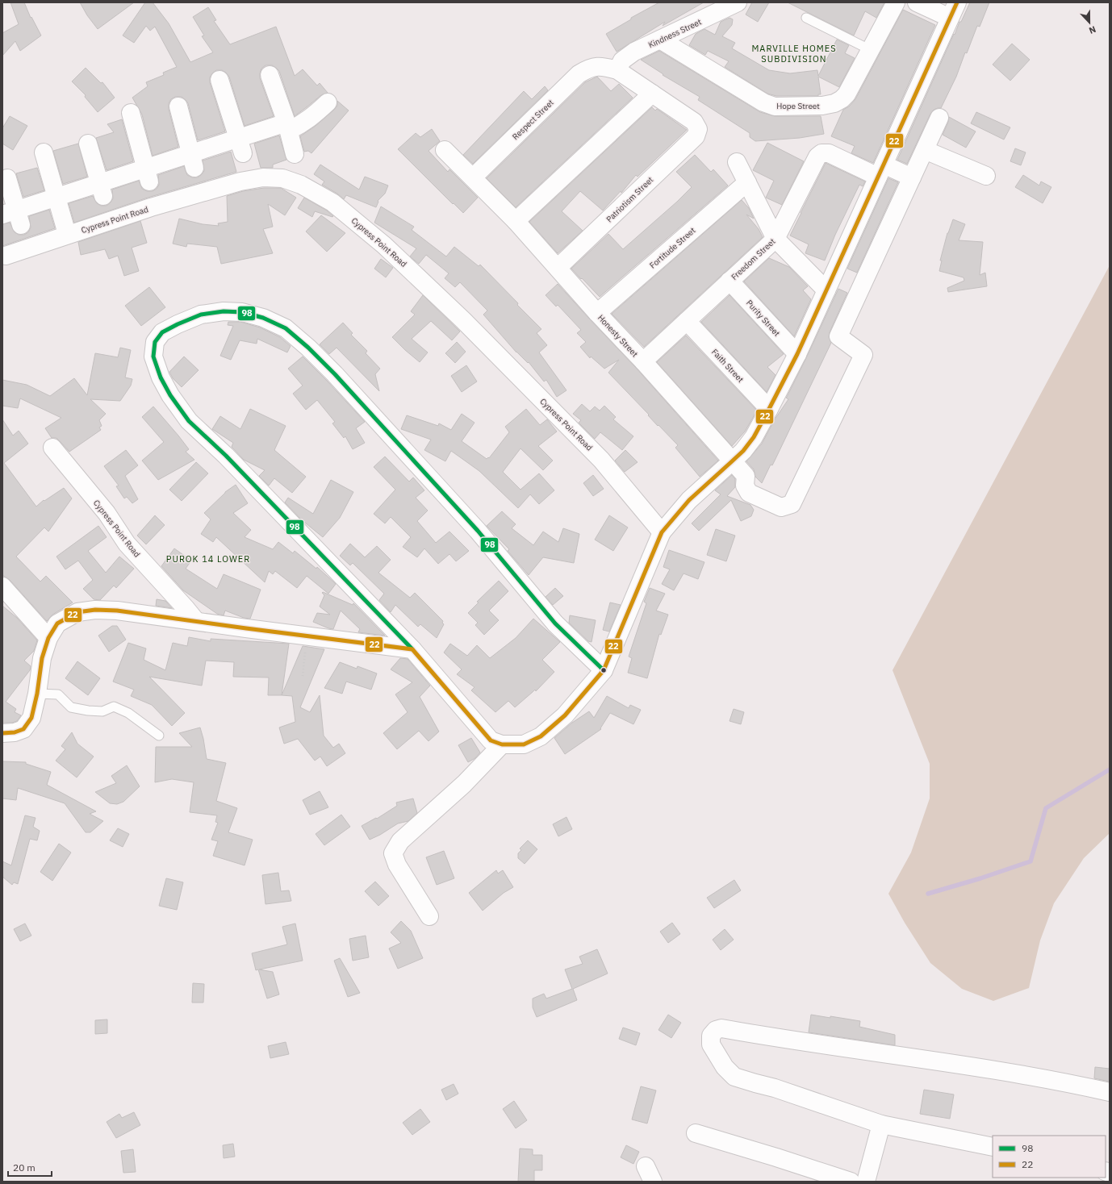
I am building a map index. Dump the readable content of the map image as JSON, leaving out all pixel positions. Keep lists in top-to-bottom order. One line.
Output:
{"streets":{"street":["Kindness Street","Hope Street","Respect Street","Patriotism Street","Cypress Point Road","Fortitude Street","Freedom Street","Purity Street","Honesty Street","Faith Street"]},"crossings":[["Kindness Street","Hope Street"],["Kindness Street","Respect Street"],["Respect Street","Honesty Street"],["Patriotism Street","Honesty Street"],["Fortitude Street","Honesty Street"],["Freedom Street","Purity Street"],["Freedom Street","Honesty Street"],["Freedom Street","Faith Street"]],"districts":["MARVILLE HOMES SUBDIVISION","PUROK 14 LOWER"],"lines":["transit line 22","transit line 98"],"legend":["98","22"],"scale_bar":"20 m","north":"bottom"}
